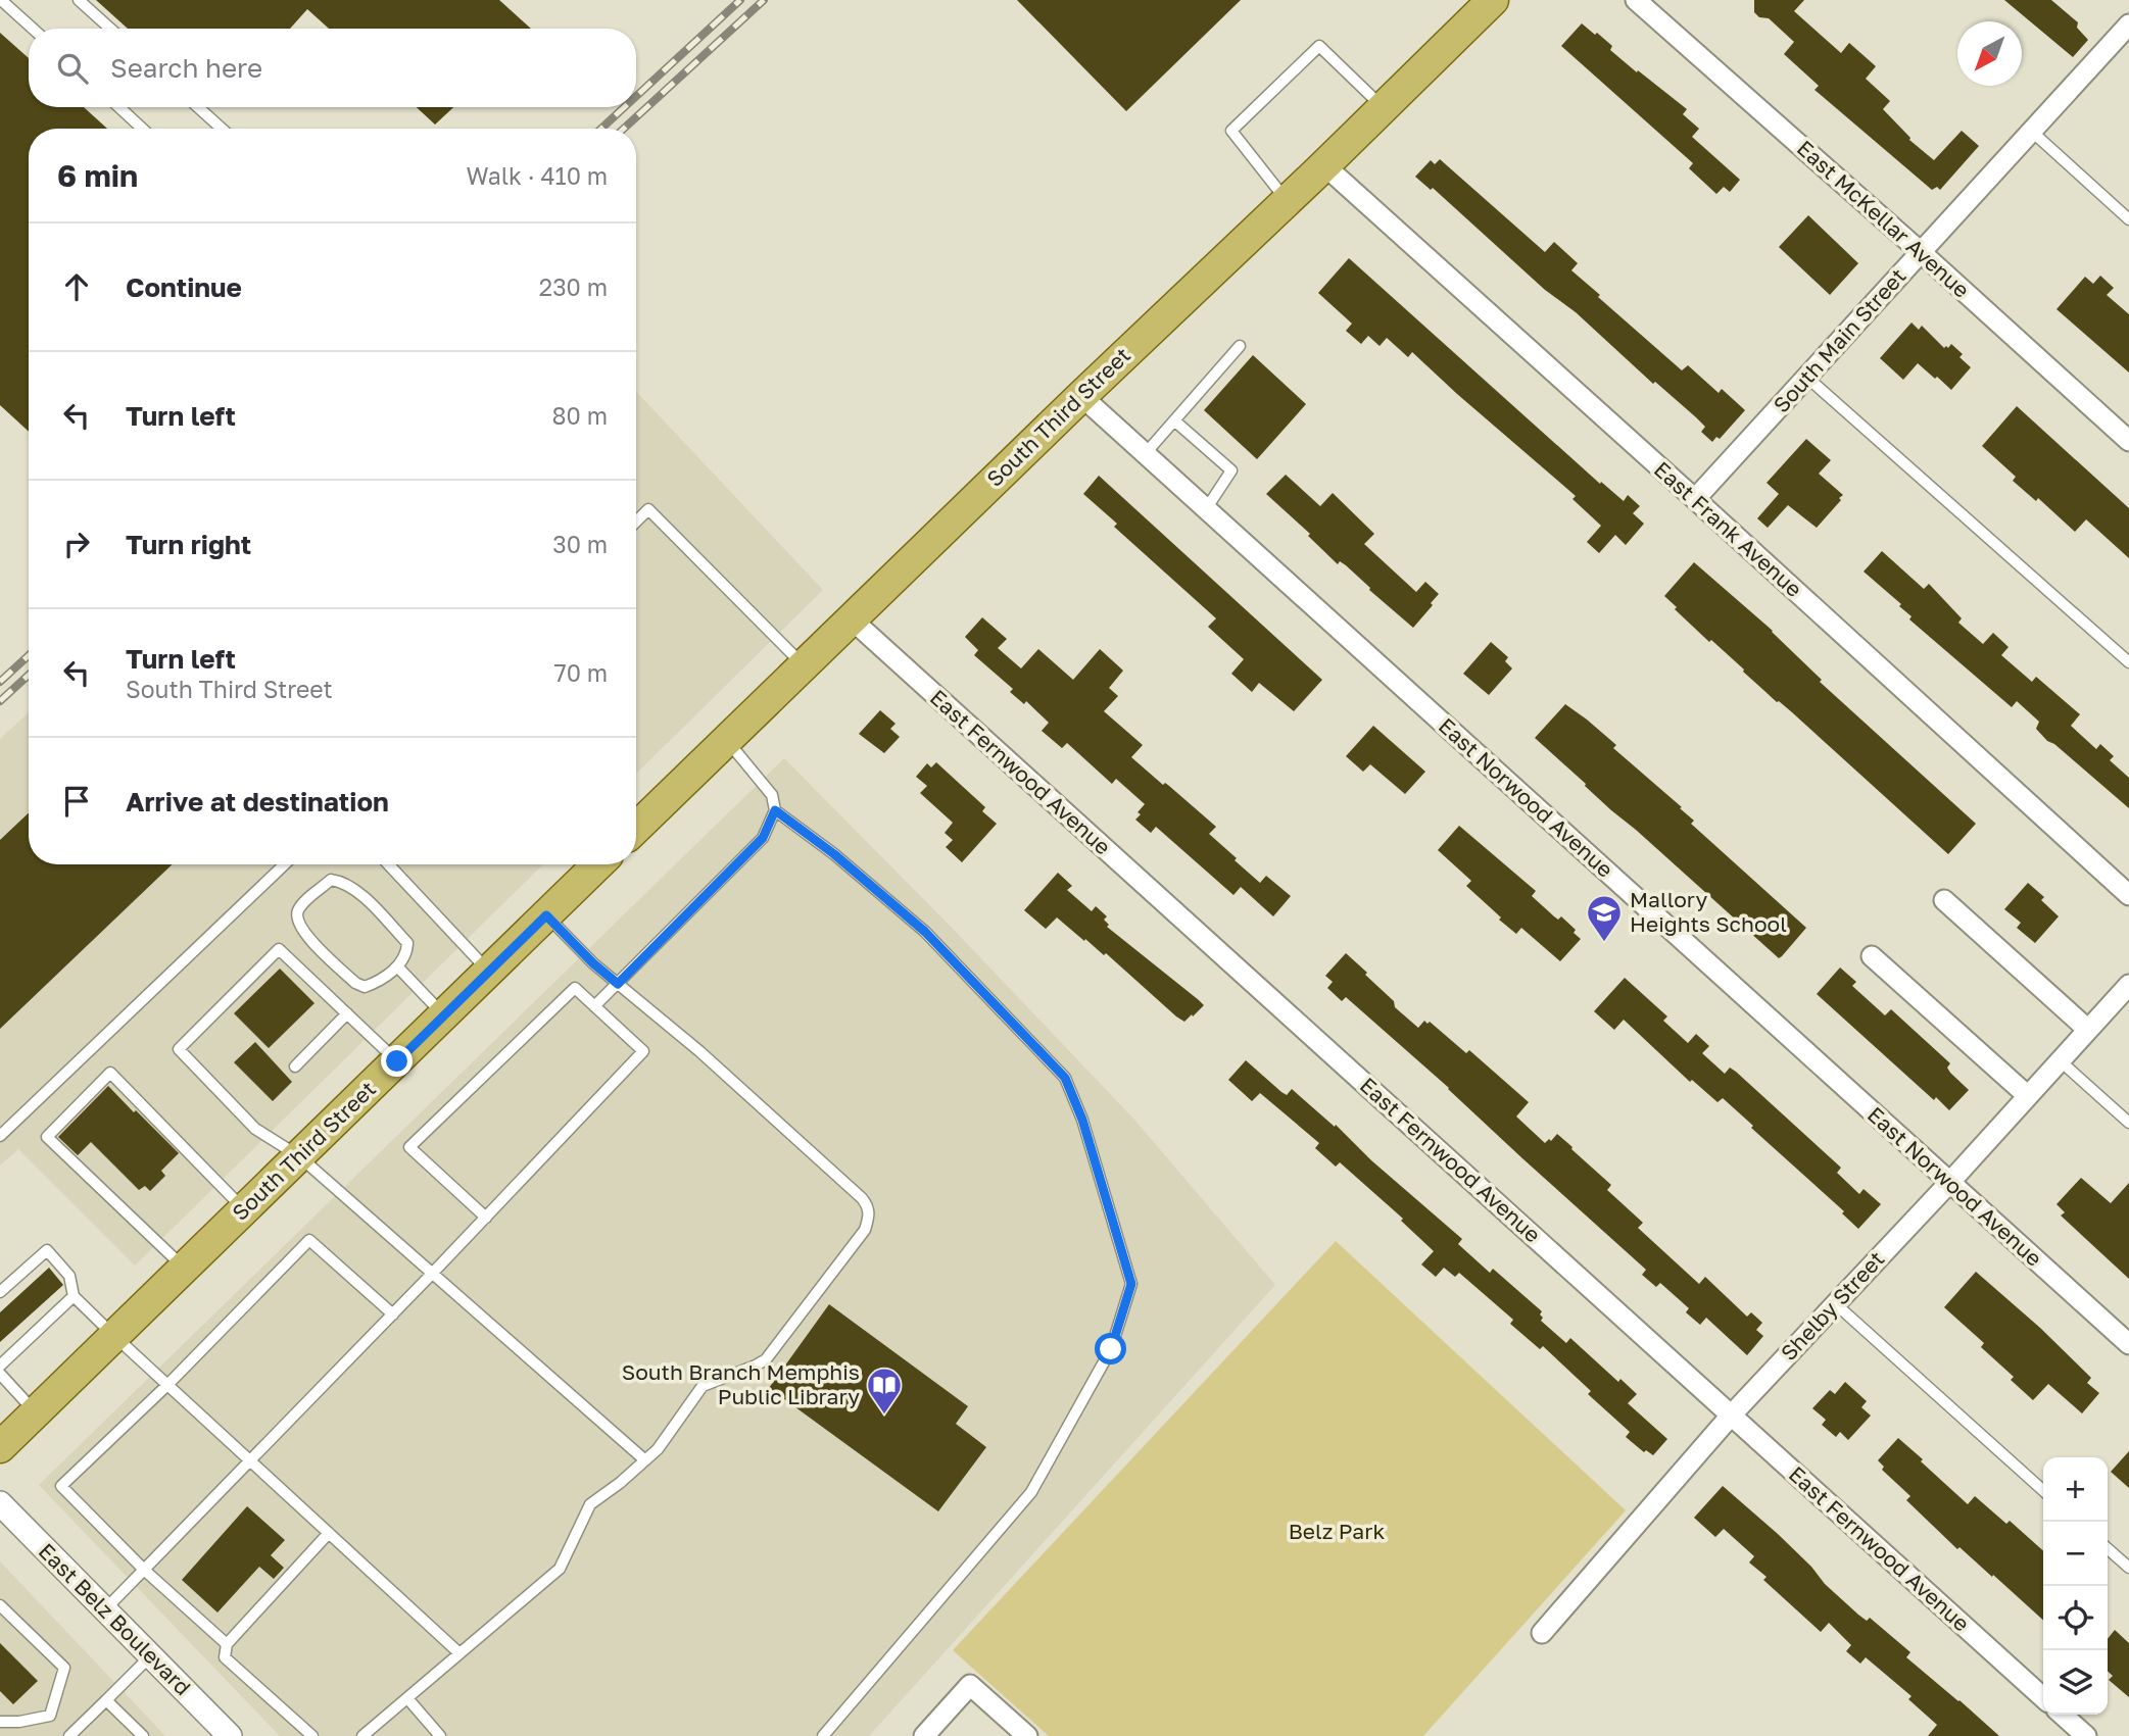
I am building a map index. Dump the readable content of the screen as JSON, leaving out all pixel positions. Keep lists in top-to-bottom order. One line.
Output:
{"streets":{"main road":["South Third Street"],"street":["East McKellar Avenue","South Main Street","East Frank Avenue","East Fernwood Avenue","East Norwood Avenue","Shelby Street","East Belz Boulevard"]},"crossings":[["East McKellar Avenue","South Main Street"],["South Main Street","East Frank Avenue"],["South Third Street","East Frank Avenue"],["South Third Street","East Fernwood Avenue"],["South Third Street","East Norwood Avenue"],["East Fernwood Avenue","Shelby Street"],["East Norwood Avenue","Shelby Street"]],"parks":["Belz Park"],"places":{"school or university":["Mallory Heights School"],"library":["South Branch Memphis Public Library"]},"north":"bottom left","page":{"search":"Search here","heading":["6 min","Walk · 410 m"],"list":[["Continue","230 m"],["Turn left","80 m"],["Turn right","30 m"],["Turn left","South Third Street","70 m"],"Arrive at destination"],"map_buttons":["+","−"]}}
